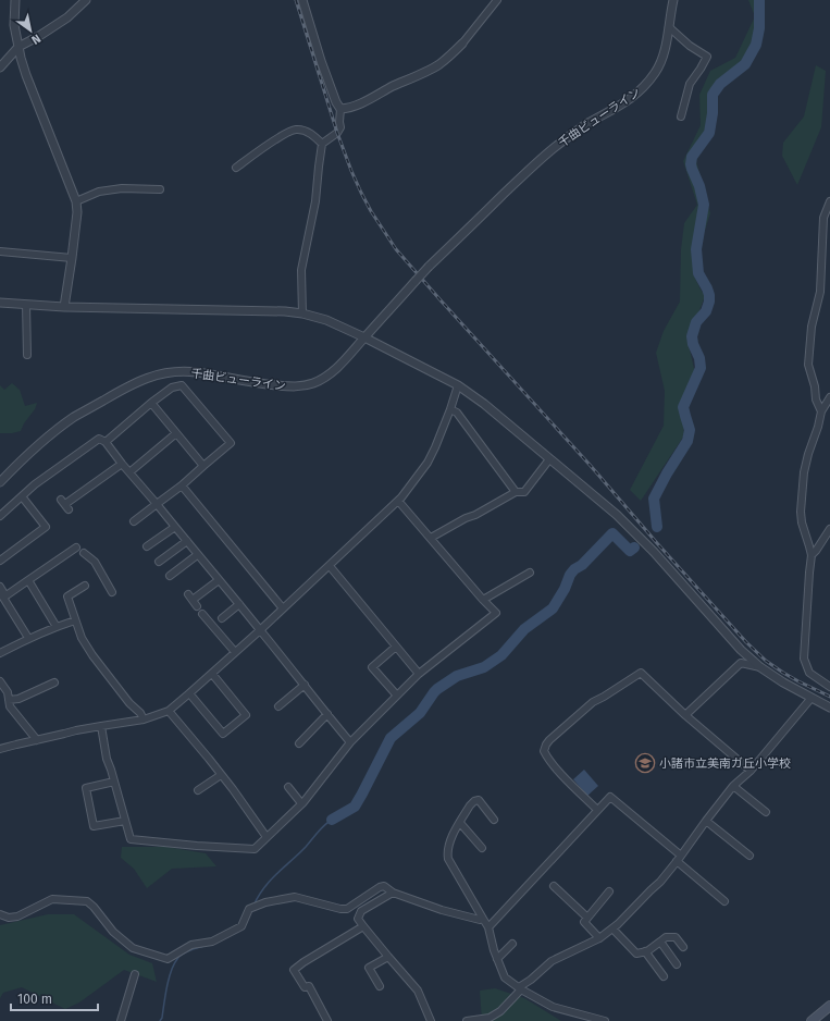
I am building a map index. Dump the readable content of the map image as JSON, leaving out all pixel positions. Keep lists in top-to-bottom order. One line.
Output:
{"streets":{"street":["千曲ビューライン"]},"places":{"school or university":["小諸市立美南ガ丘小学校"]},"scale_bar":"100 m","north":"bottom right"}
